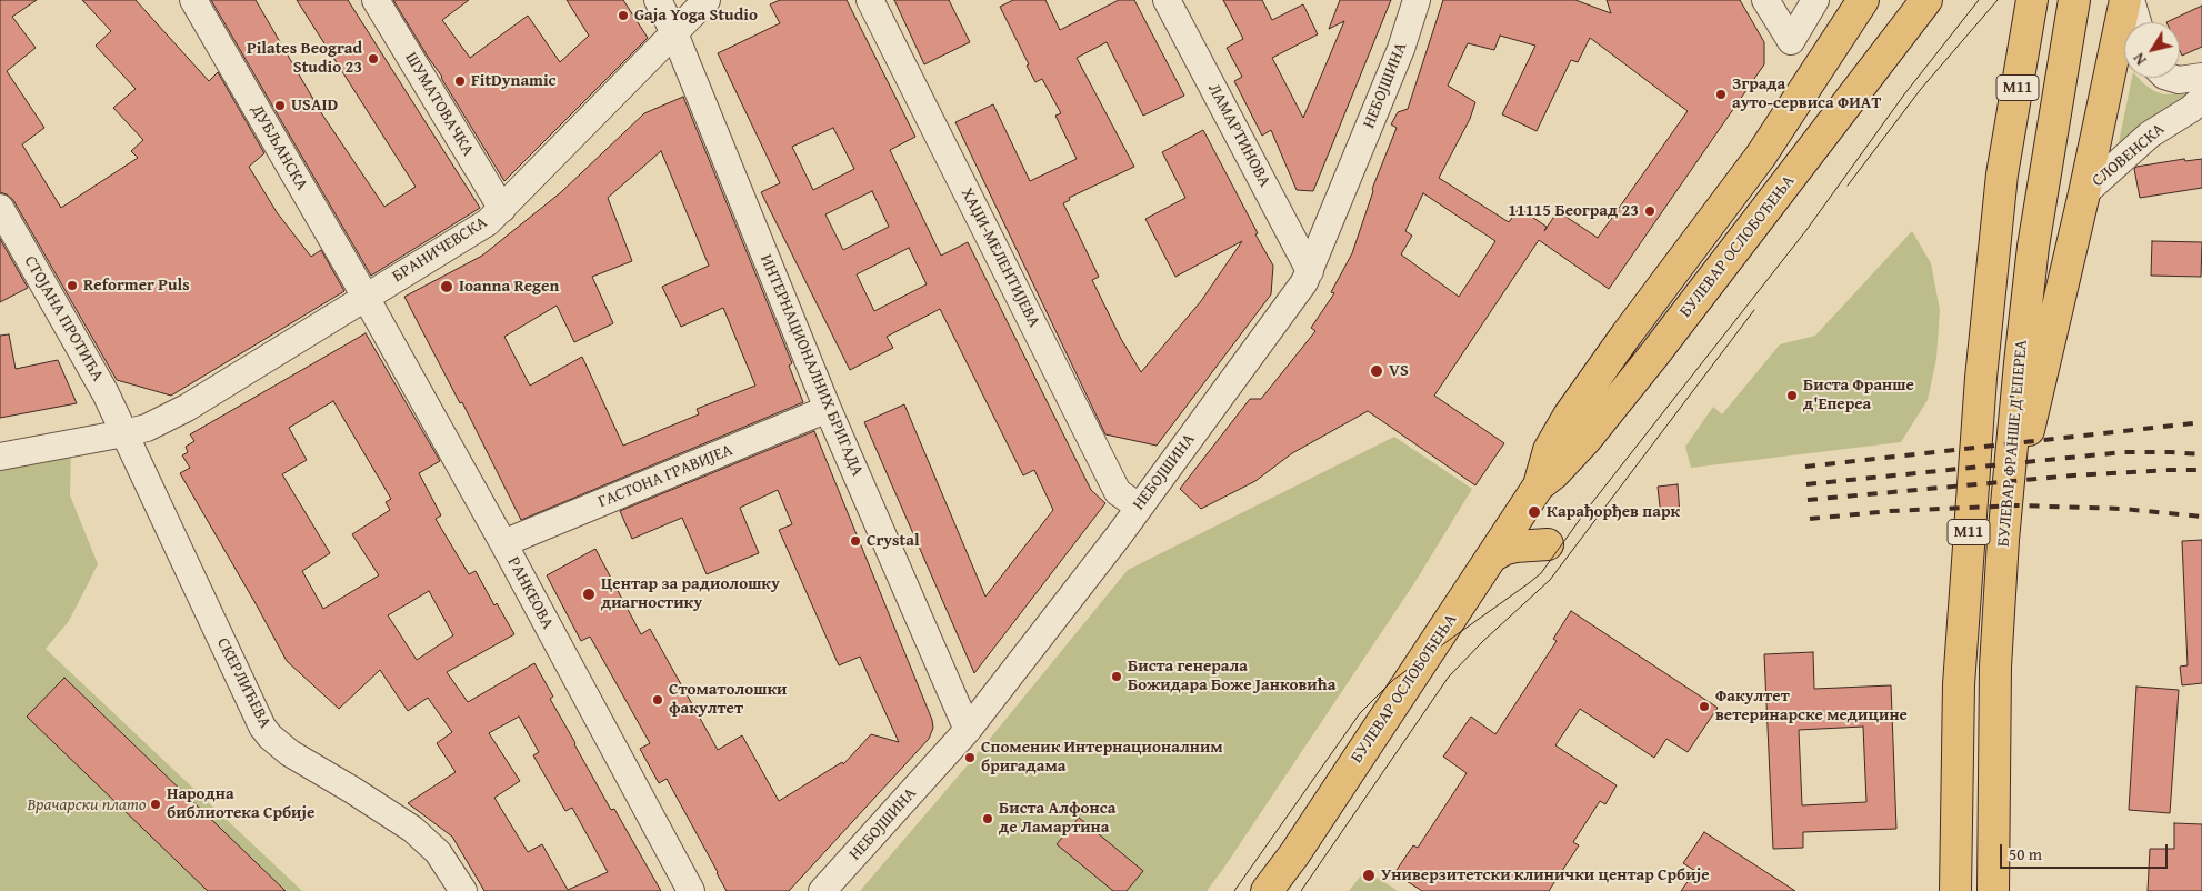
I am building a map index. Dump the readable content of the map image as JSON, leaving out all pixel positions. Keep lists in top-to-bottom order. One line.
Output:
{"streets":{"main road":["M11","БУЛЕВАР ОСЛОБОЂЕЊА","БУЛЕВАР ФРАНШЕ Д'ЕПЕРЕА"],"street":["НЕБОЈШИНА","ШУМАТОВАЧКА","ЛАМАРТИНОВА","ДУБЉАНСКА","СЛОВЕНСКА","БРАНИЧЕВСКА","ХАЏИ-МЕЛЕНТИЈЕВА","СТОЈАНА ПРОТИЋА","ИНТЕРНАЦИОНАЛНИХ БРИГАДА","ГАСТОНА ГРАВИЈЕА","РАНКЕОВА","СКЕРЛИЋЕВА"]},"crossings":[["НЕБОЈШИНА","ЛАМАРТИНОВА"],["НЕБОЈШИНА","ХАЏИ-МЕЛЕНТИЈЕВА"],["НЕБОЈШИНА","ИНТЕРНАЦИОНАЛНИХ БРИГАДА"],["ШУМАТОВАЧКА","БРАНИЧЕВСКА"],["ДУБЉАНСКА","БРАНИЧЕВСКА"],["ДУБЉАНСКА","РАНКЕОВА"],["БРАНИЧЕВСКА","СТОЈАНА ПРОТИЋА"],["БРАНИЧЕВСКА","ИНТЕРНАЦИОНАЛНИХ БРИГАДА"],["БРАНИЧЕВСКА","РАНКЕОВА"],["БРАНИЧЕВСКА","СКЕРЛИЋЕВА"],["СТОЈАНА ПРОТИЋА","СКЕРЛИЋЕВА"],["ИНТЕРНАЦИОНАЛНИХ БРИГАДА","ГАСТОНА ГРАВИЈЕА"],["ГАСТОНА ГРАВИЈЕА","РАНКЕОВА"]],"parks":["Врачарски плато"],"places":["Gaja Yoga Studio","Pilates Beograd Studio 23","FitDynamic","Зграда ауто-сервиса ФИАТ","USAID","11115 Београд 23","Reformer Puls","Ioanna Regen","VS","Биста Франше д'Епереа","Карађорђев парк","Crystal","Центар за радиолошку диагностику","Биста генерала Божидара Боже Јанковића","Стоматолошки факултет","Факултет ветеринарске медицине","Споменик Интернационалним бригадама","Народна библиотека Србије","Биста Алфонса де Ламартина","Универзитетски клинички центар Србије"],"scale_bar":"50 m","north":"bottom left"}
